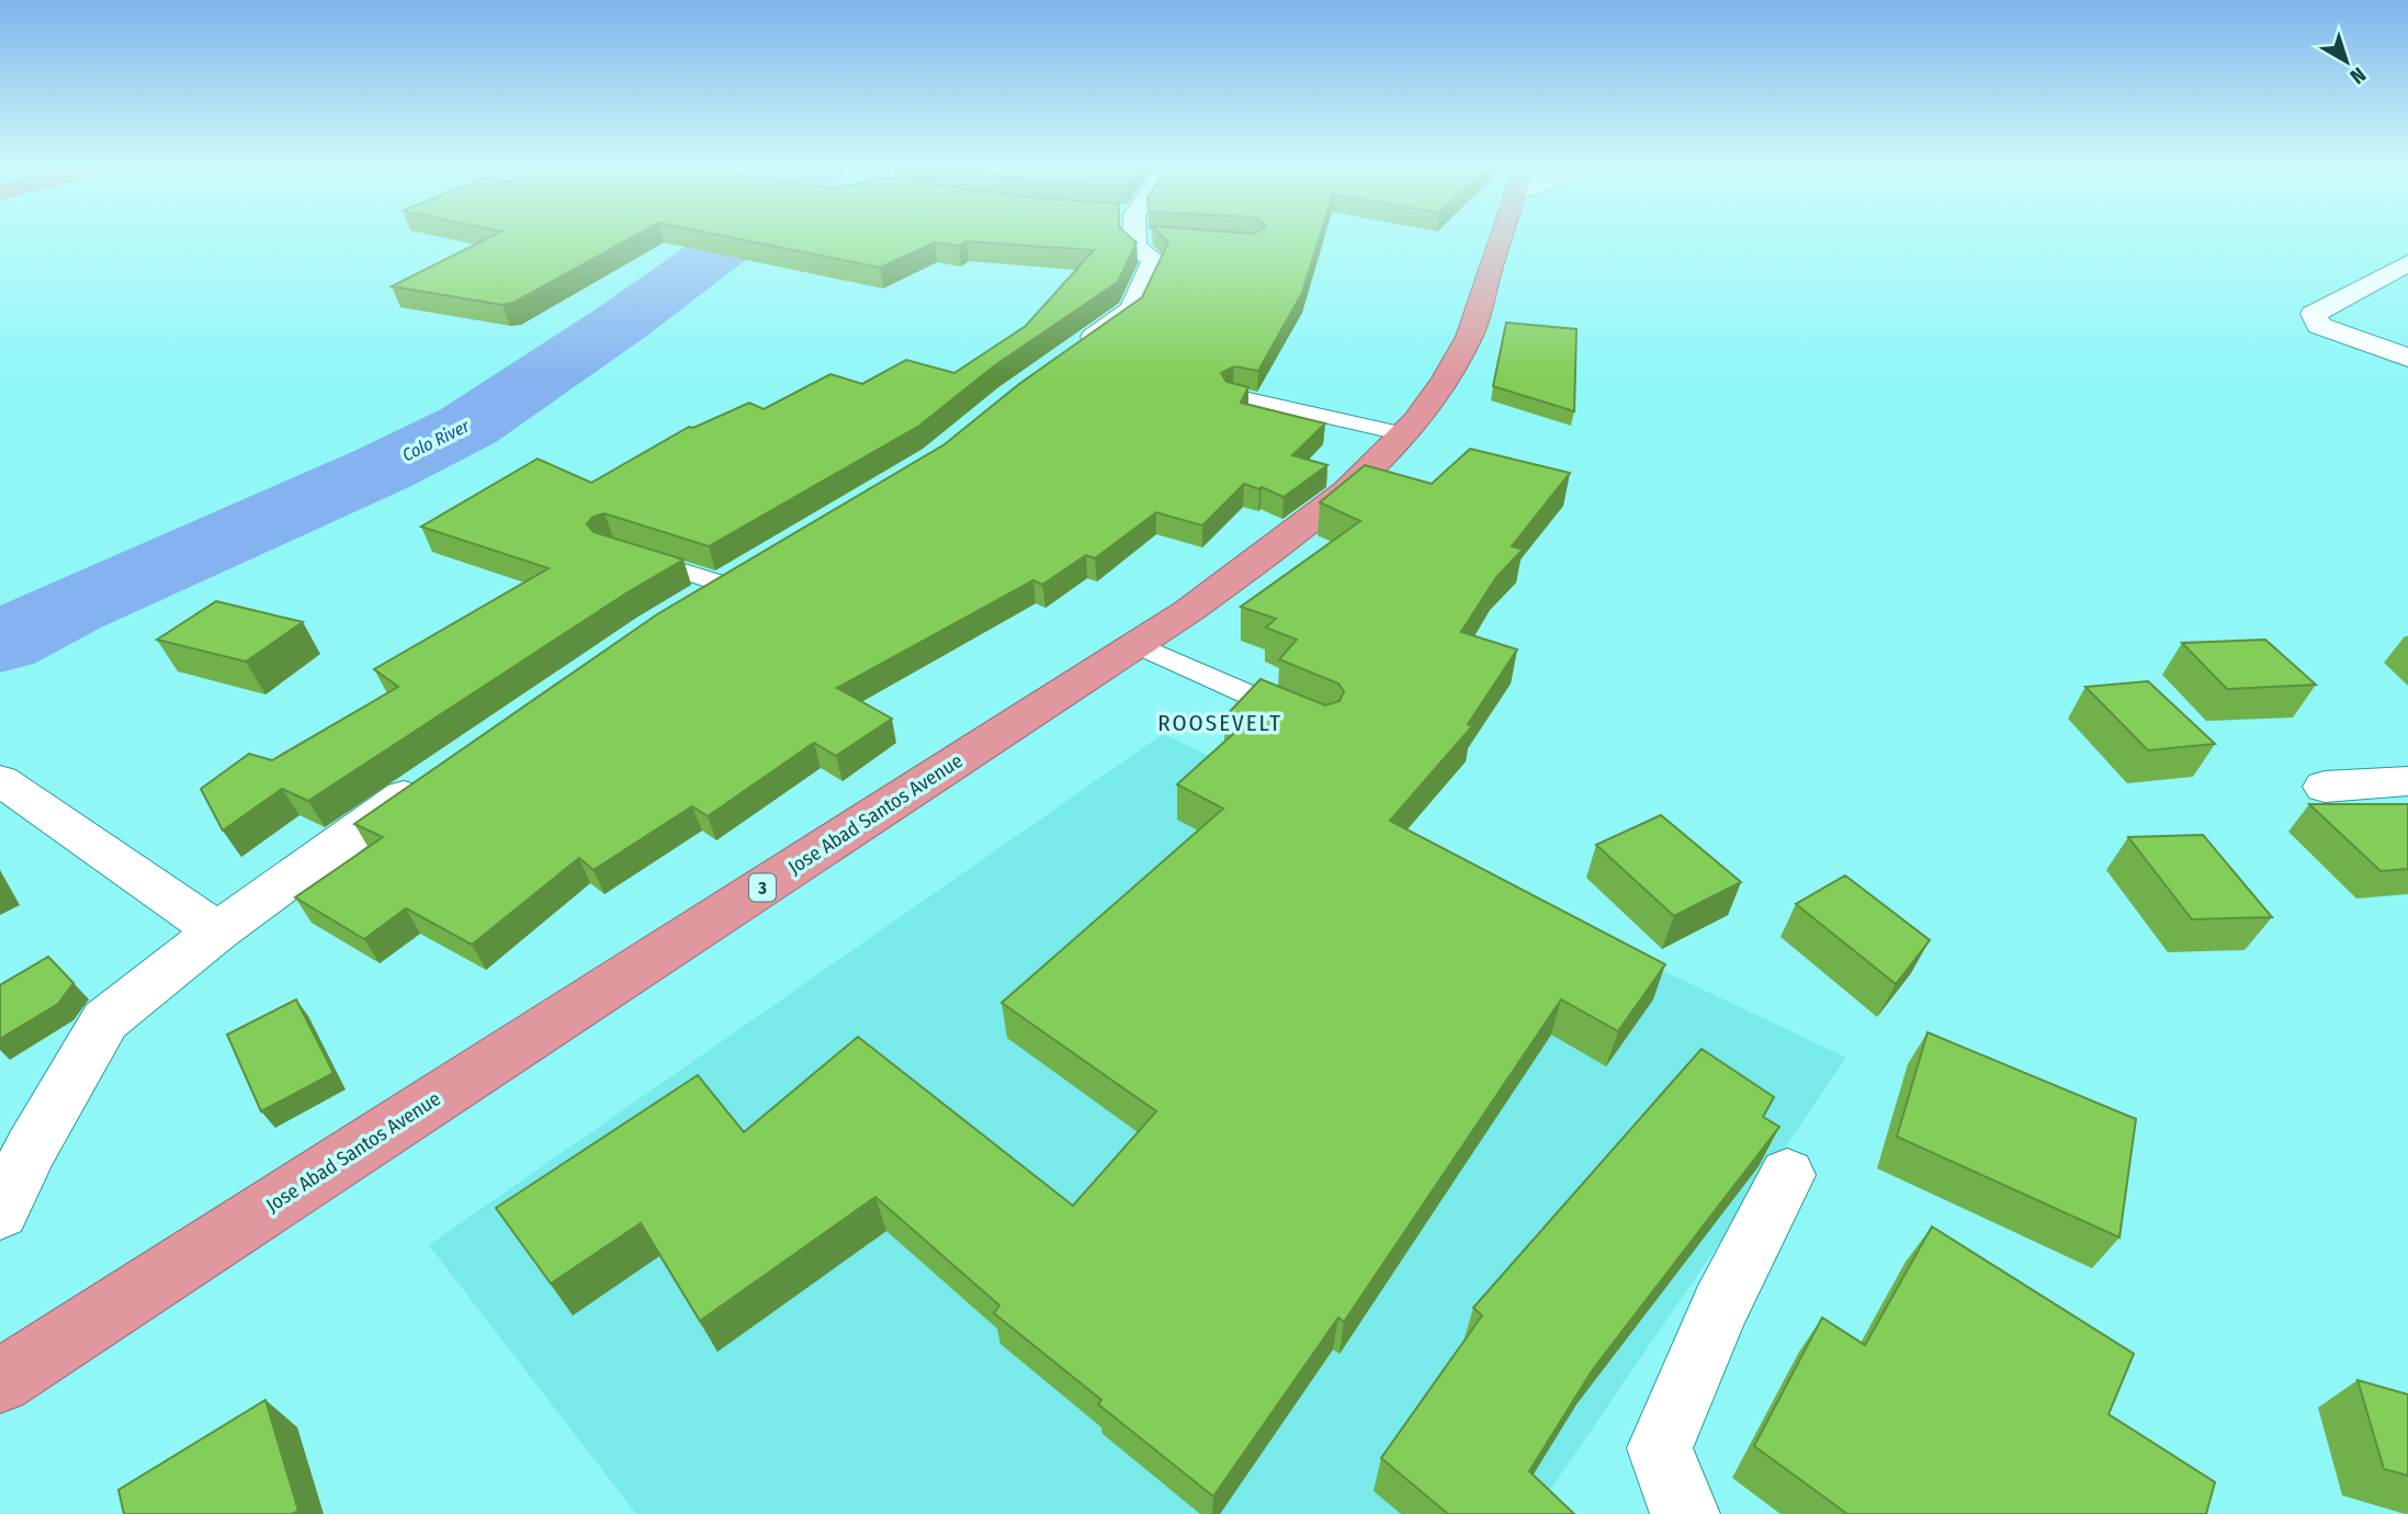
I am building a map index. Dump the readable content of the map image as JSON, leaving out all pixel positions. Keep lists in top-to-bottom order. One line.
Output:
{"streets":{"highway":["Jose Abad Santos Avenue","3"]},"districts":["ROOSEVELT"],"water":["Colo River"],"north":"bottom right"}
